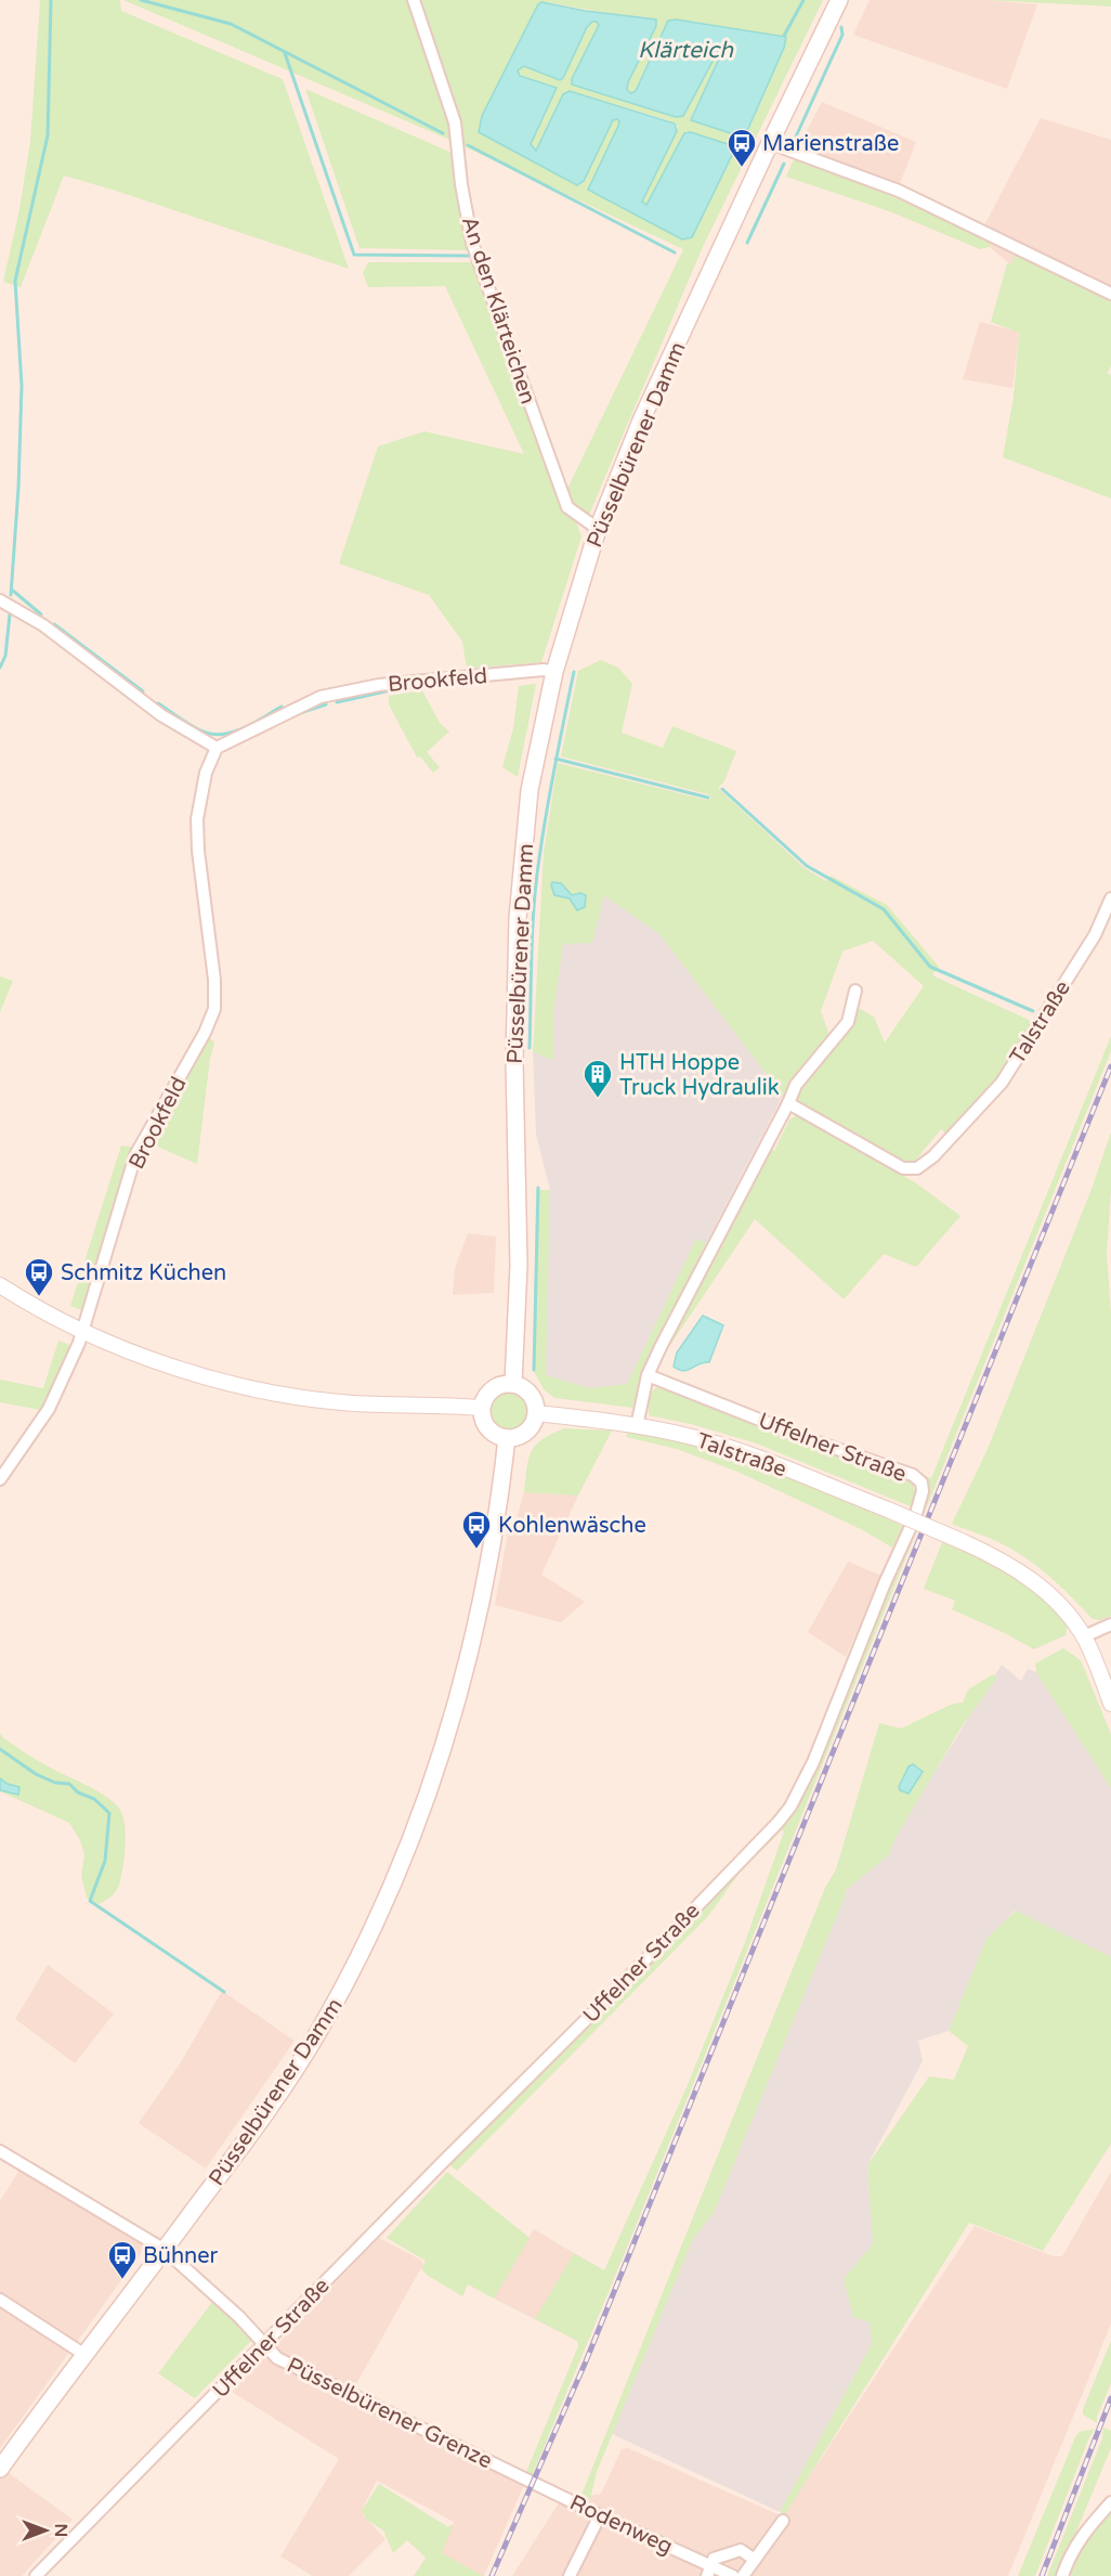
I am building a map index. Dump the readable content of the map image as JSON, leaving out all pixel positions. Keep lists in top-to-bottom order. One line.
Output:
{"streets":{"main road":["Püsselbürener Damm"],"street":["An den Klärteichen","Brookfeld","Talstraße","Uffelner Straße","Püsselbürener Grenze","Rodenweg"]},"crossings":[["An den Klärteichen","Püsselbürener Damm"],["Püsselbürener Damm","Brookfeld"],["Püsselbürener Damm","Talstraße"],["Püsselbürener Damm","Püsselbürener Grenze"],["Uffelner Straße","Püsselbürener Grenze"],["Püsselbürener Grenze","Rodenweg"]],"water":["Klärteich"],"places":{"bus stop":["Marienstraße","Schmitz Küchen","Kohlenwäsche","Bühner"],"building":["HTH Hoppe Truck Hydraulik"]},"north":"right"}
